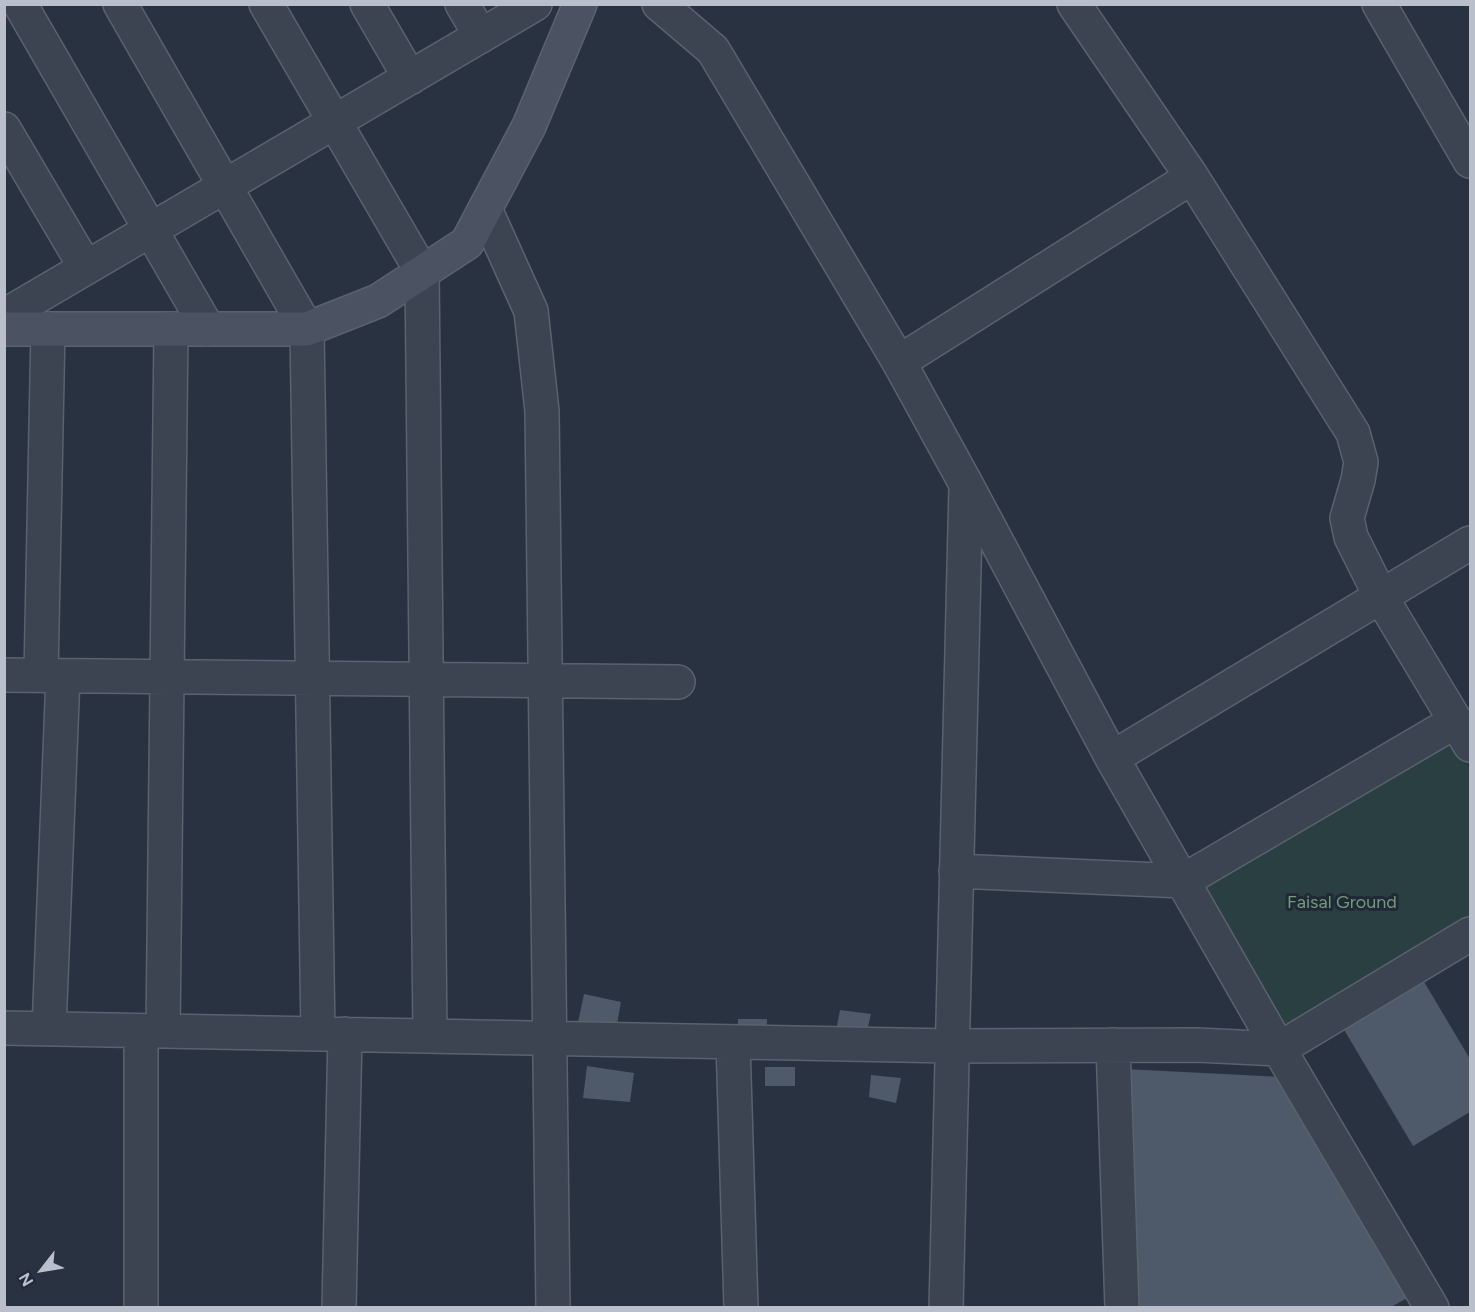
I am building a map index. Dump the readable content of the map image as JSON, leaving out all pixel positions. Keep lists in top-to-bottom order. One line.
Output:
{"parks":["Faisal Ground"],"north":"bottom left"}
